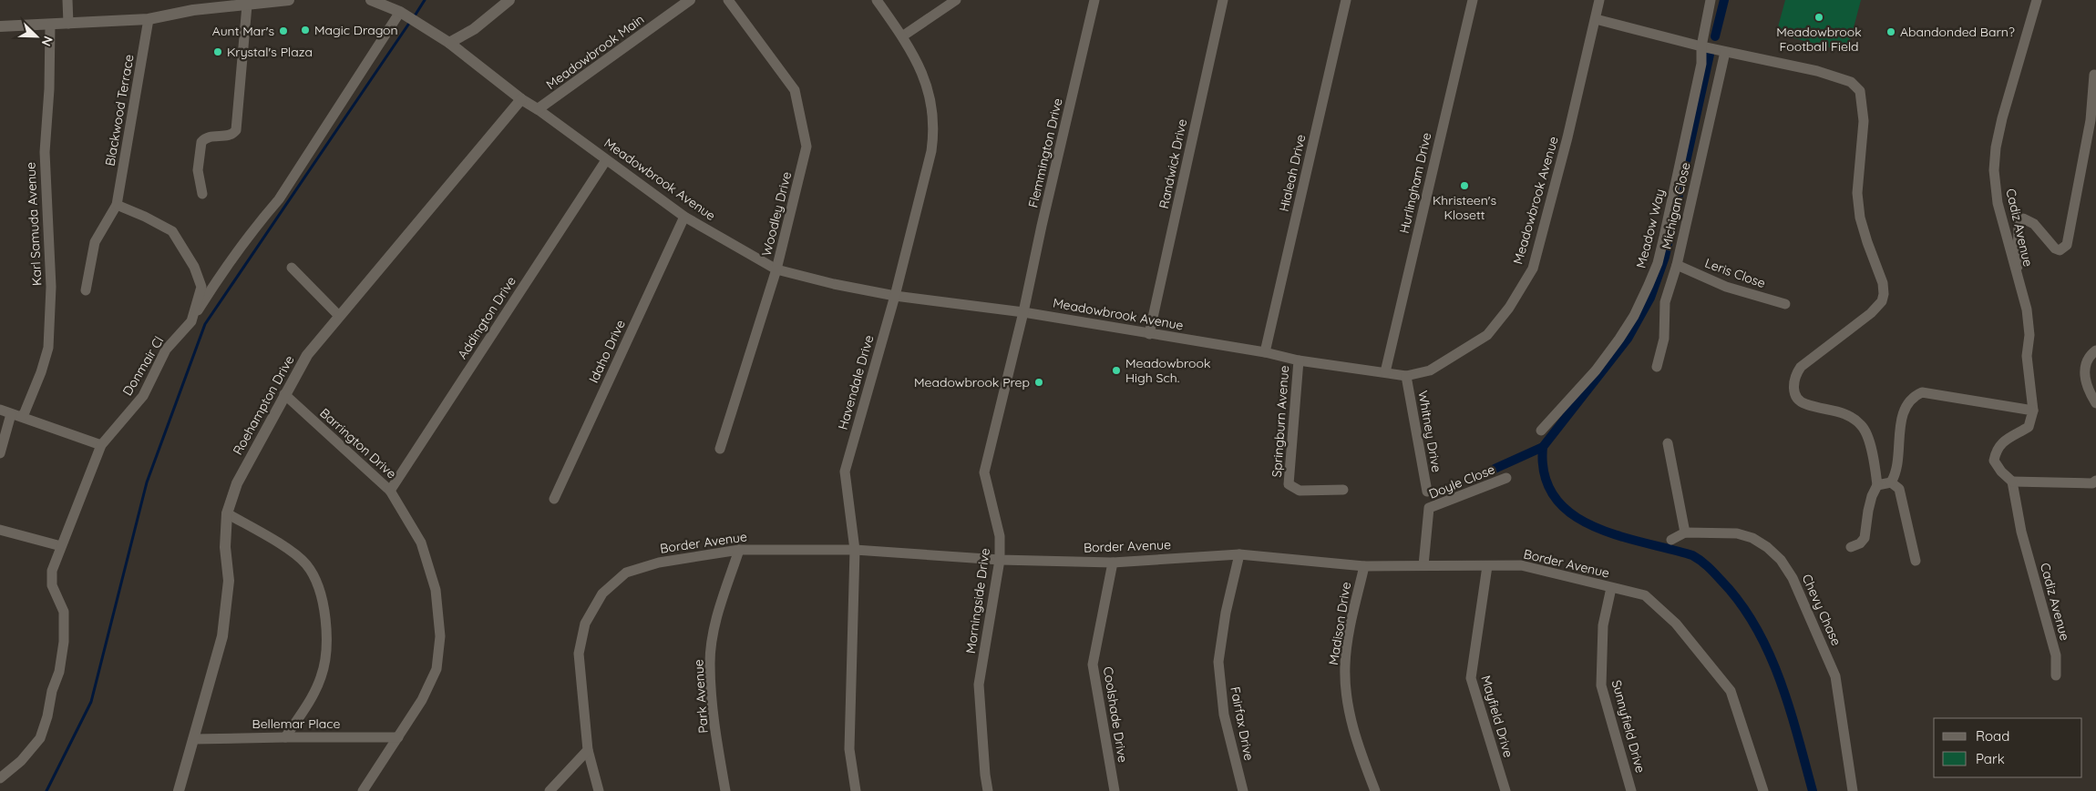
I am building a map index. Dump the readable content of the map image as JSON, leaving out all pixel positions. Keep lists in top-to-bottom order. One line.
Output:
{"streets":{"street":["Meadowbrook Main","Blackwood Terrace","Flemmington Drive","Randwick Drive","Hialeah Drive","Meadowbrook Avenue","Hurlingham Drive","Michigan Close","Woodley Drive","Karl Samuda Avenue","Cadiz Avenue","Meadow Way","Leris Close","Addington Drive","Idaho Drive","Donmair Cl","Havendale Drive","Roehampton Drive","Springburn Avenue","Whitney Drive","Barrington Drive","Doyle Close","Border Avenue","Morningside Drive","Chevy Chase","Madison Drive","Park Avenue","Coolshade Drive","Mayfield Drive","Bellemar Place","Fairfax Drive","Sunnyfield Drive"]},"crossings":[["Meadowbrook Main","Meadowbrook Avenue"],["Blackwood Terrace","Donmair Cl"],["Flemmington Drive","Meadowbrook Avenue"],["Flemmington Drive","Morningside Drive"],["Randwick Drive","Meadowbrook Avenue"],["Hialeah Drive","Meadowbrook Avenue"],["Meadowbrook Avenue","Hurlingham Drive"],["Meadowbrook Avenue","Woodley Drive"],["Meadowbrook Avenue","Addington Drive"],["Meadowbrook Avenue","Idaho Drive"],["Meadowbrook Avenue","Havendale Drive"],["Meadowbrook Avenue","Roehampton Drive"],["Meadowbrook Avenue","Springburn Avenue"],["Meadowbrook Avenue","Whitney Drive"],["Meadowbrook Avenue","Morningside Drive"],["Michigan Close","Leris Close"],["Addington Drive","Barrington Drive"],["Havendale Drive","Border Avenue"],["Roehampton Drive","Barrington Drive"],["Roehampton Drive","Bellemar Place"],["Barrington Drive","Bellemar Place"],["Doyle Close","Border Avenue"],["Border Avenue","Morningside Drive"],["Border Avenue","Madison Drive"],["Border Avenue","Park Avenue"],["Border Avenue","Coolshade Drive"],["Border Avenue","Mayfield Drive"],["Border Avenue","Fairfax Drive"],["Border Avenue","Sunnyfield Drive"]],"places":["Meadowbrook Football Field","Magic Dragon","Aunt Mar's","Abandonded Barn?","Krystal's Plaza","Khristeen's Klosett","Meadowbrook High Sch.","Meadowbrook Prep"],"legend":["Road","Park"],"north":"bottom right"}
